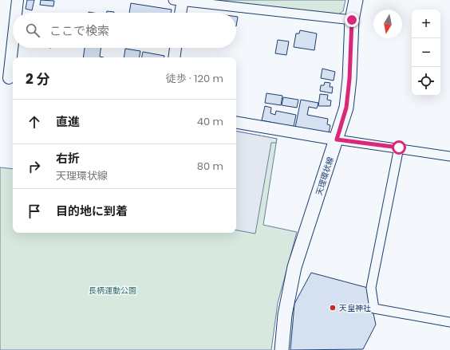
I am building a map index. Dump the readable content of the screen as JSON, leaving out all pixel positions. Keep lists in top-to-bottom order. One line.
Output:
{"streets":{"main road":["天理環状線"]},"parks":["長柄運動公園"],"places":["天皇神社"],"north":"bottom","page":{"map_buttons":["+","−"],"search":"ここで検索","heading":["2 分","徒歩 · 120 m"],"list":[["直進","40 m"],["右折","天理環状線","80 m"],"目的地に到着"]}}
